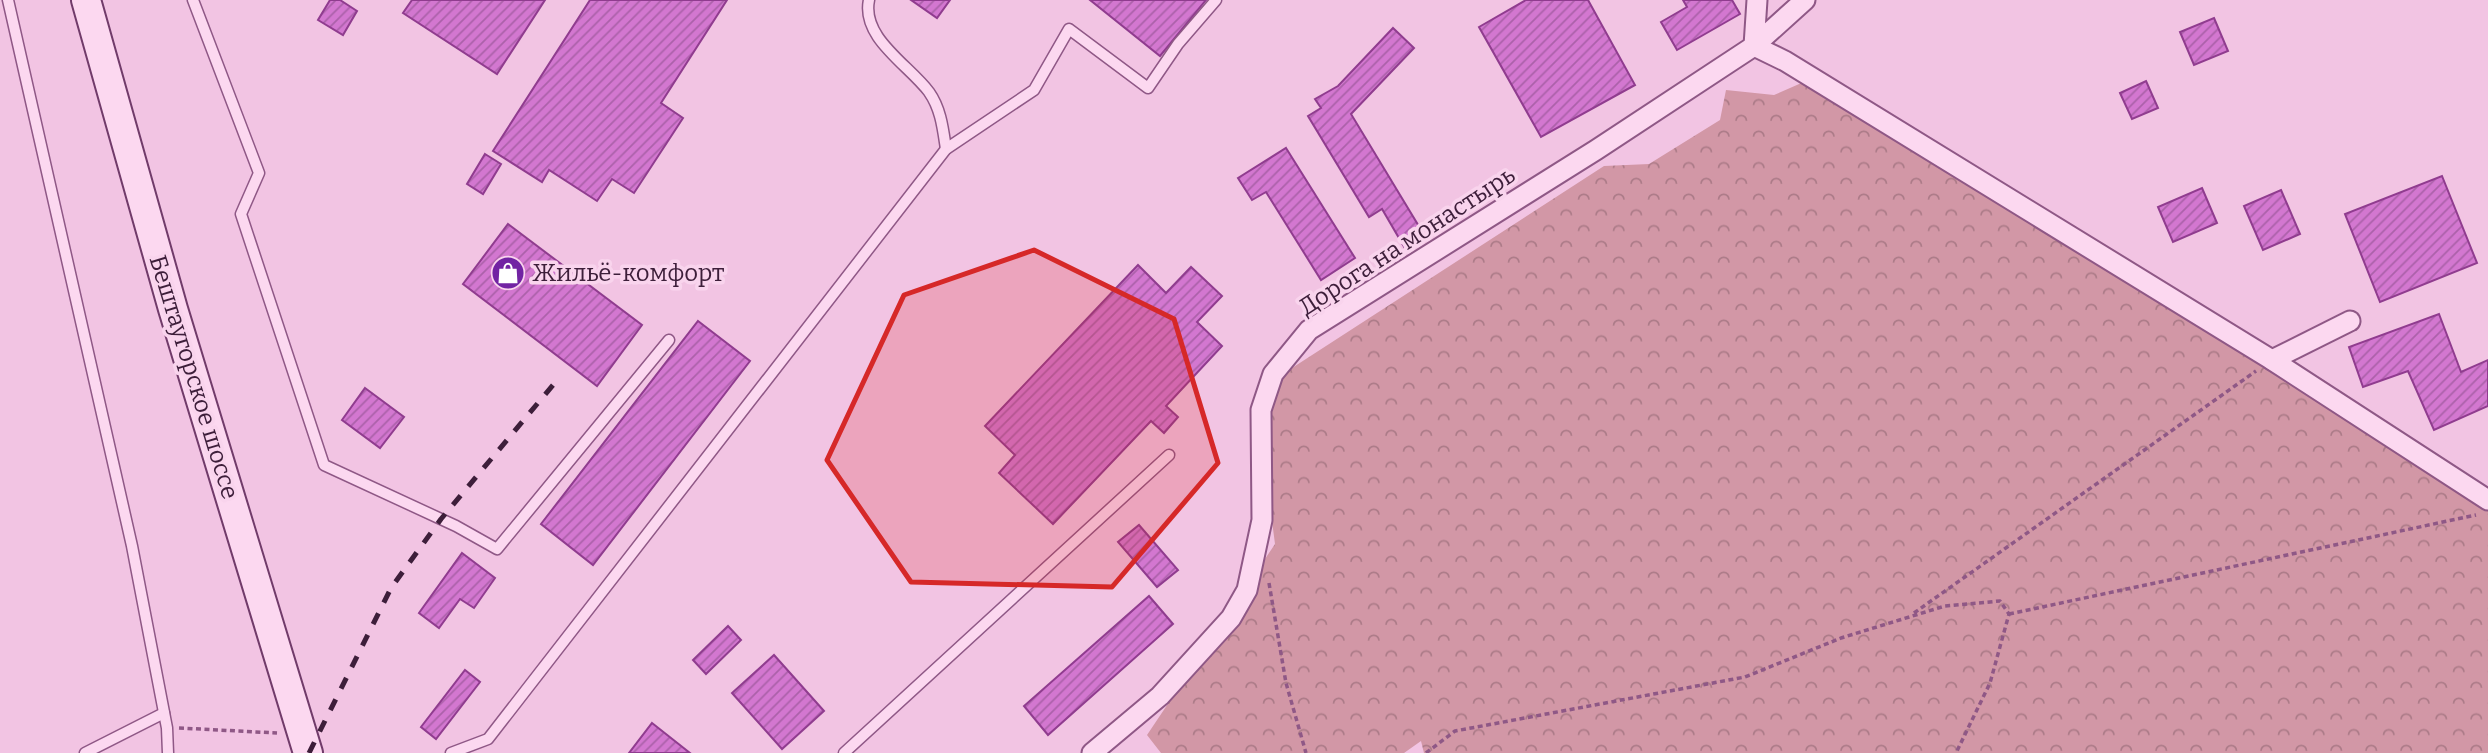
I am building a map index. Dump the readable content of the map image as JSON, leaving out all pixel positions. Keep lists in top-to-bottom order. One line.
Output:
{"streets":{"main road":["Бештаугорское шоссе"],"street":["Дорога на монастырь"]},"places":{"shop":["Жильё-комфорт"]}}
